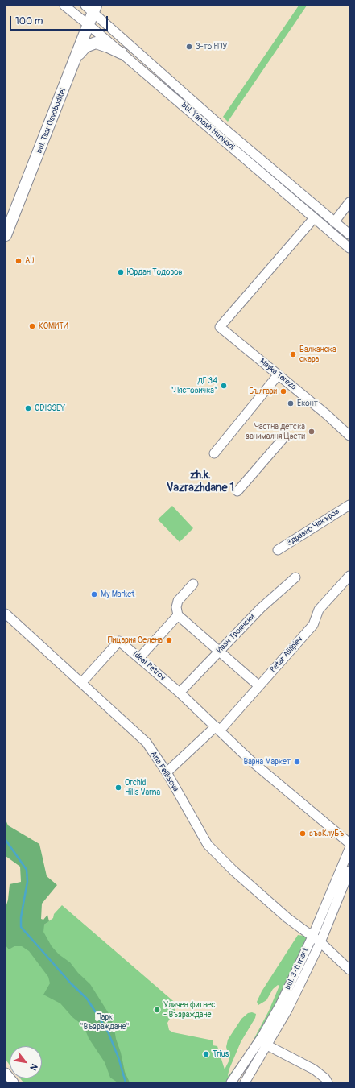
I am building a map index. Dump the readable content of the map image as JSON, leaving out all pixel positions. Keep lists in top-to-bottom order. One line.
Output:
{"streets":{"main road":["bul. Tsar Osvoboditel"],"street":["bul. Yanosh Huniyadi","Mayka Tereza","Здравко Чакъров","Иван Троянски","Petar Alilipiev","Ideal Petrov","Ana Feliksova","bul. 3-ti mart"]},"crossings":[["bul. Tsar Osvoboditel","bul. Yanosh Huniyadi"],["bul. Yanosh Huniyadi","Mayka Tereza"],["Иван Троянски","Ideal Petrov"],["Petar Alilipiev","Ideal Petrov"],["Petar Alilipiev","Ana Feliksova"],["Ideal Petrov","Ana Feliksova"],["Ana Feliksova","bul. 3-ti mart"]],"districts":["zh.k. Vazrazhdane 1"],"parks":["Парк \"Възраждане\""],"places":["3-то РПУ","AJ","Юрдан Тодоров","КОМИТИ","Балканска скара","ДГ 34 \"Лястовичка\"","Българи","Еконт","ODISSEY","Частна детска занималня Цвети","My Market","Пицария Селена","Варна Маркет","Orchid Hills Varna","въвКлуБъ","Уличен фитнес - Възраждане","Trius"],"scale_bar":"100 m","north":"bottom right"}
